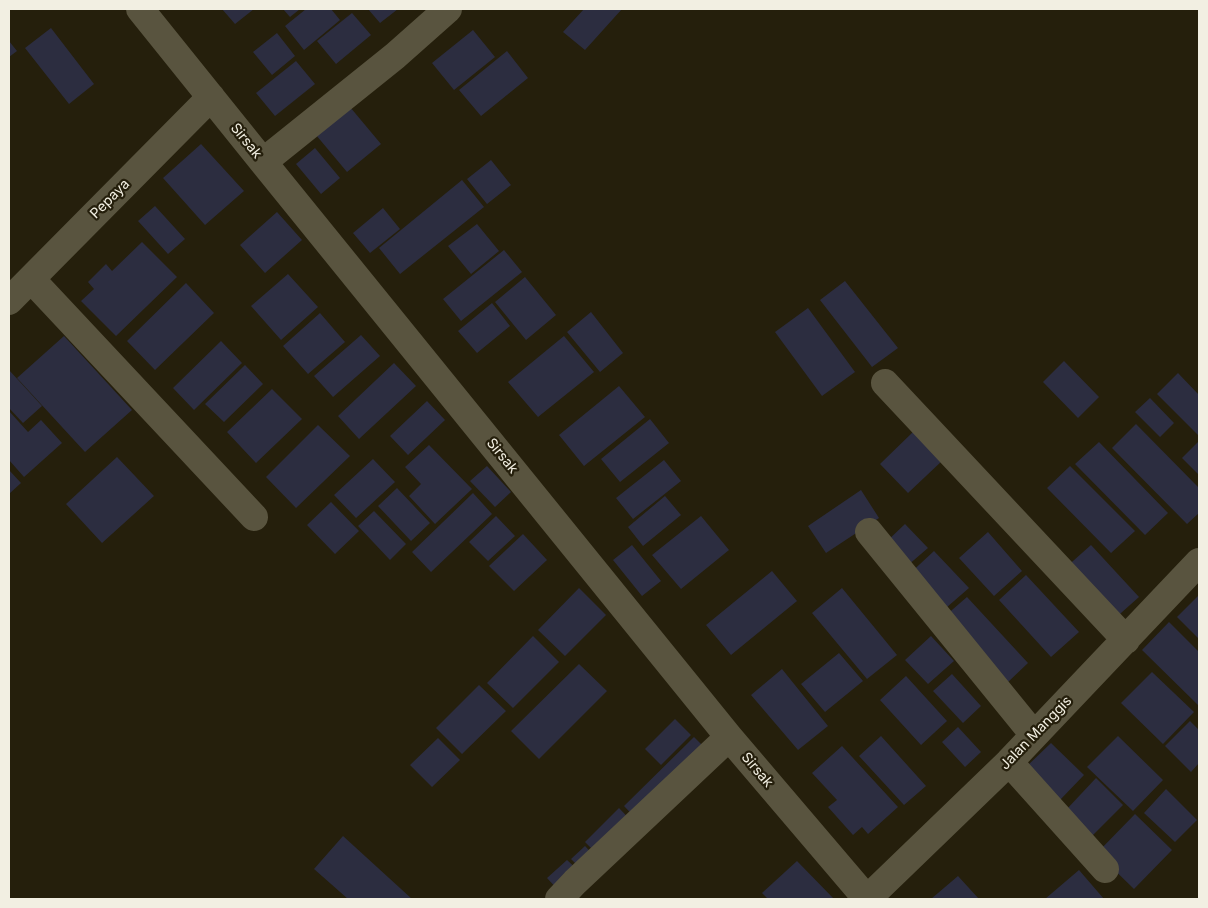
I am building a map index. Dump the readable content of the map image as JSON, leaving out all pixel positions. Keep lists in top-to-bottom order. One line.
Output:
{"streets":{"street":["Sirsak","Pepaya","Jalan Manggis"]},"crossings":[["Sirsak","Pepaya"],["Sirsak","Jalan Manggis"]]}
